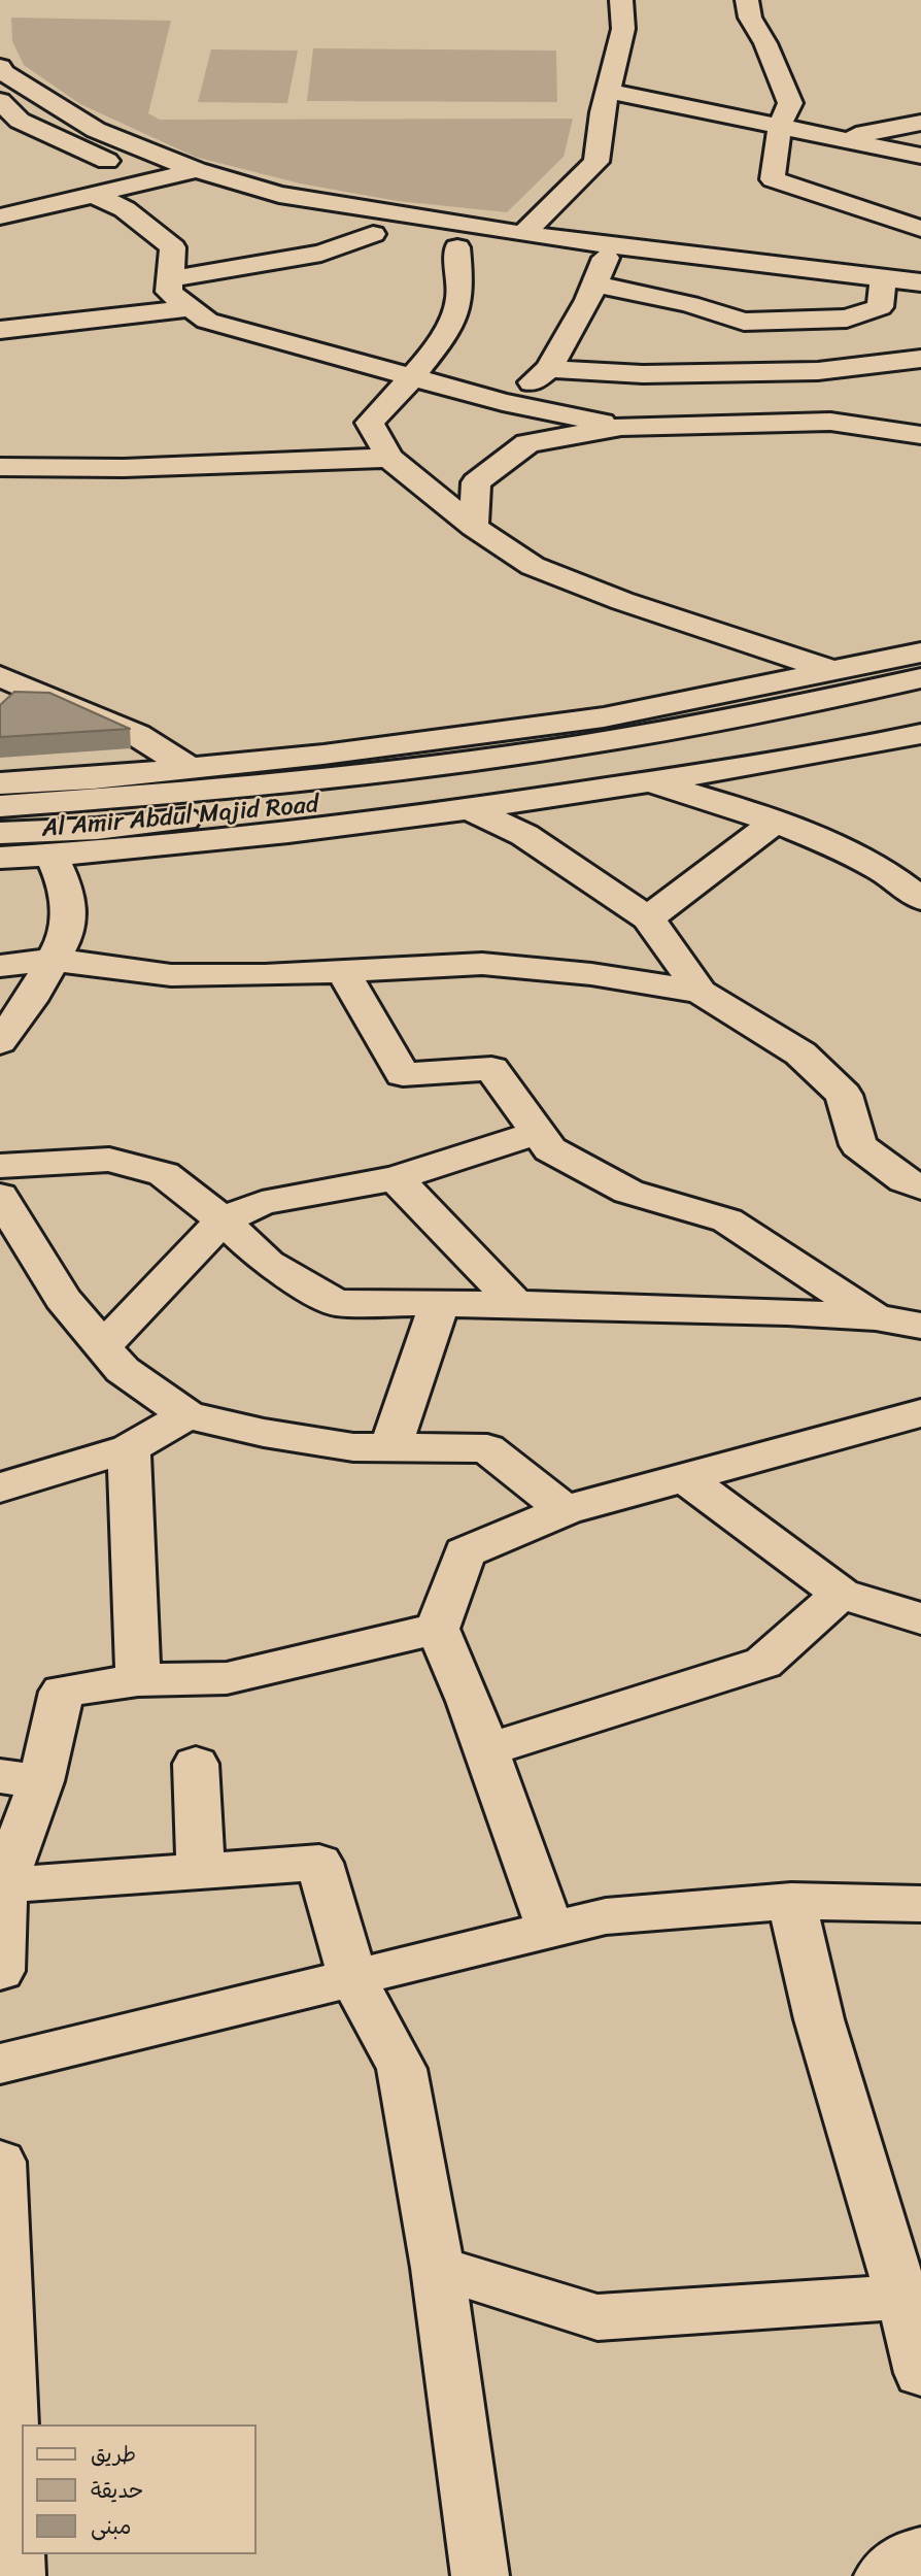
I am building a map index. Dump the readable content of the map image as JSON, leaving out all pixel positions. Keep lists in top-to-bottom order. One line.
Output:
{"streets":{"street":["Al Amir Abdul Majid Road"]},"legend":["طريق","حديقة","مبنى"]}
